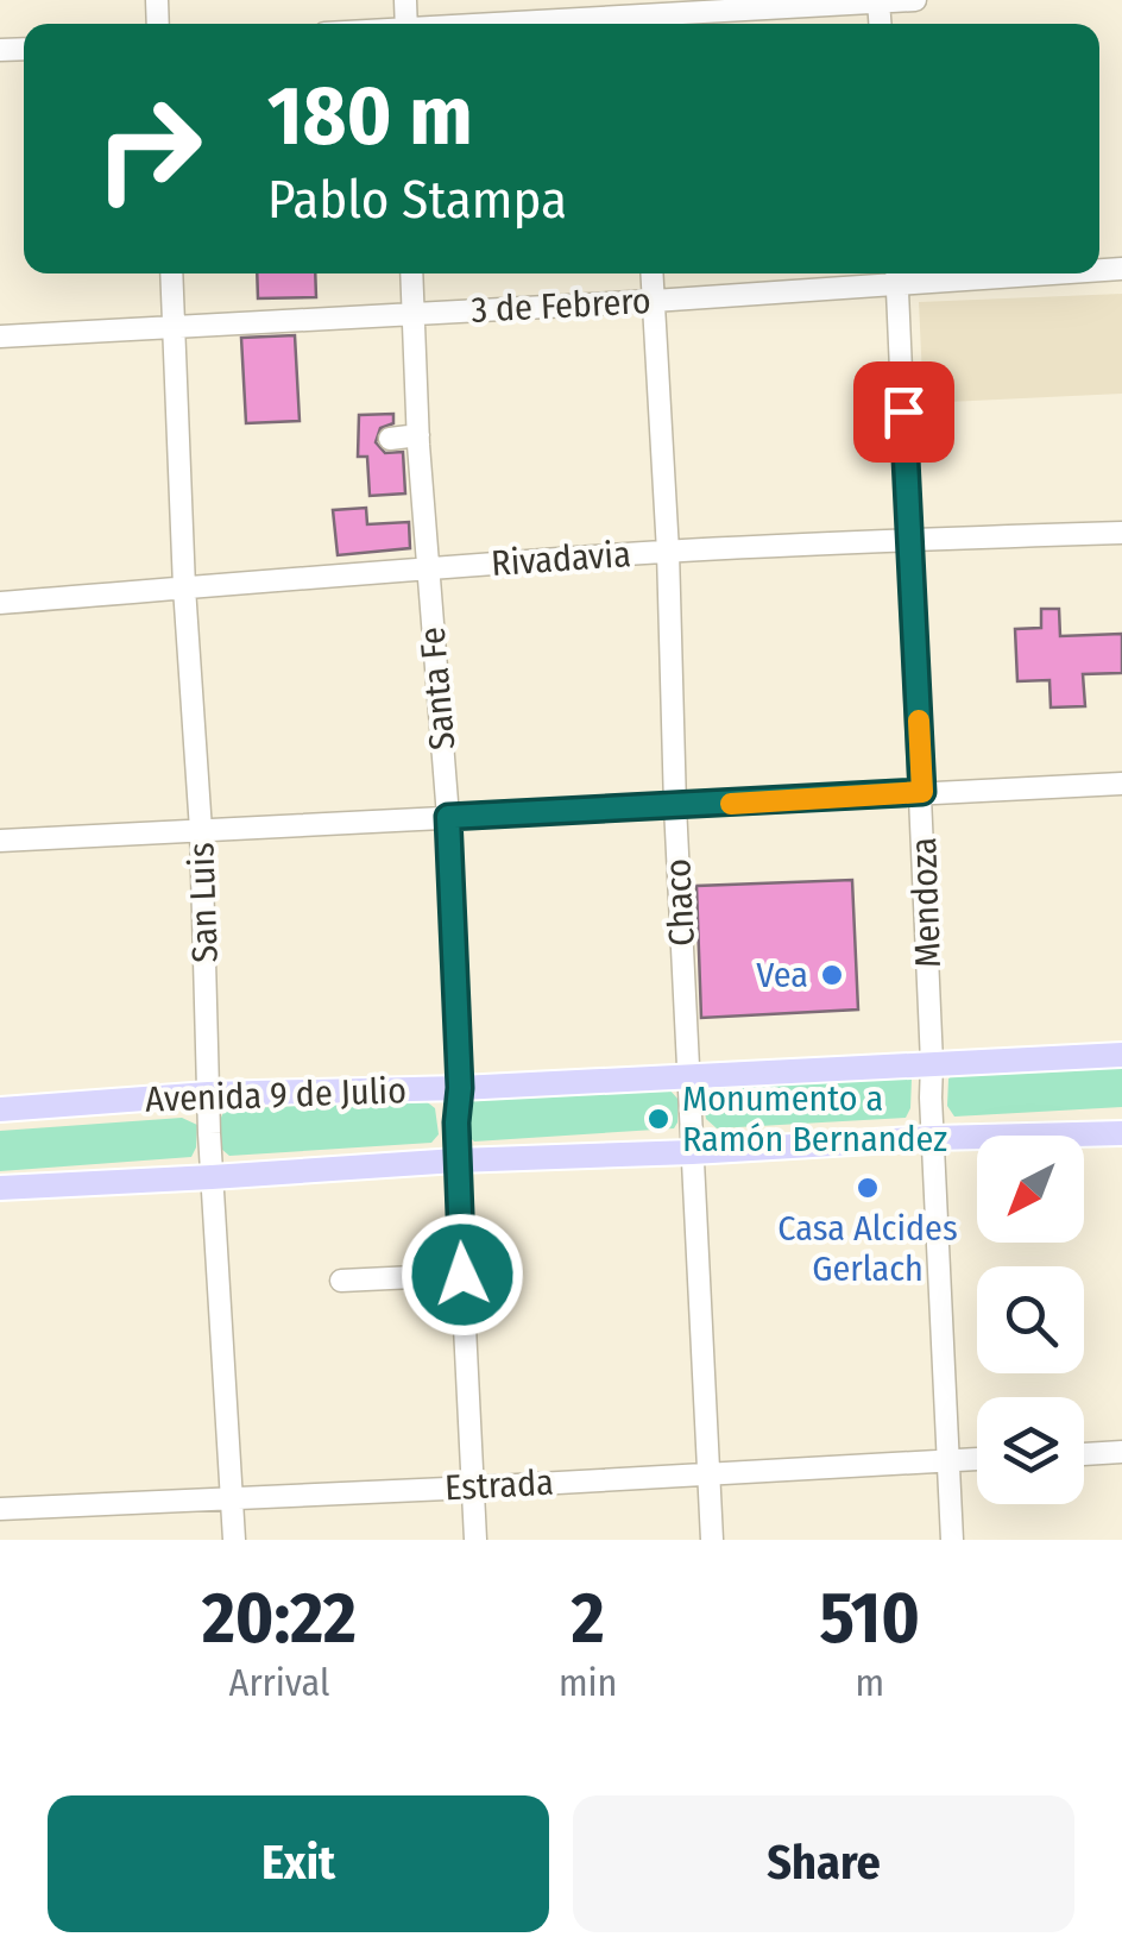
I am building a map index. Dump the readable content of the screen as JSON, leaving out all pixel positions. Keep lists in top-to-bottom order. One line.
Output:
{"streets":{"main road":["Avenida 9 de Julio"],"street":["3 de Febrero","Rivadavia","Santa Fe","San Luis","Chaco","Mendoza","Estrada"]},"crossings":[["3 de Febrero","Santa Fe"],["3 de Febrero","San Luis"],["3 de Febrero","Chaco"],["3 de Febrero","Mendoza"],["Rivadavia","Santa Fe"],["Rivadavia","San Luis"],["Rivadavia","Chaco"],["Rivadavia","Mendoza"],["Santa Fe","Avenida 9 de Julio"],["Santa Fe","Estrada"],["San Luis","Avenida 9 de Julio"],["San Luis","Estrada"],["Chaco","Avenida 9 de Julio"],["Chaco","Estrada"],["Mendoza","Avenida 9 de Julio"],["Mendoza","Estrada"]],"places":["Vea","Monumento a Ramón Bernandez","Casa Alcides Gerlach"],"north":"bottom left","page":{"turn":["180 m","Pablo Stampa"],"eta":["20:22","Arrival","2","min","510","m"],"buttons":["Exit","Share"]}}
